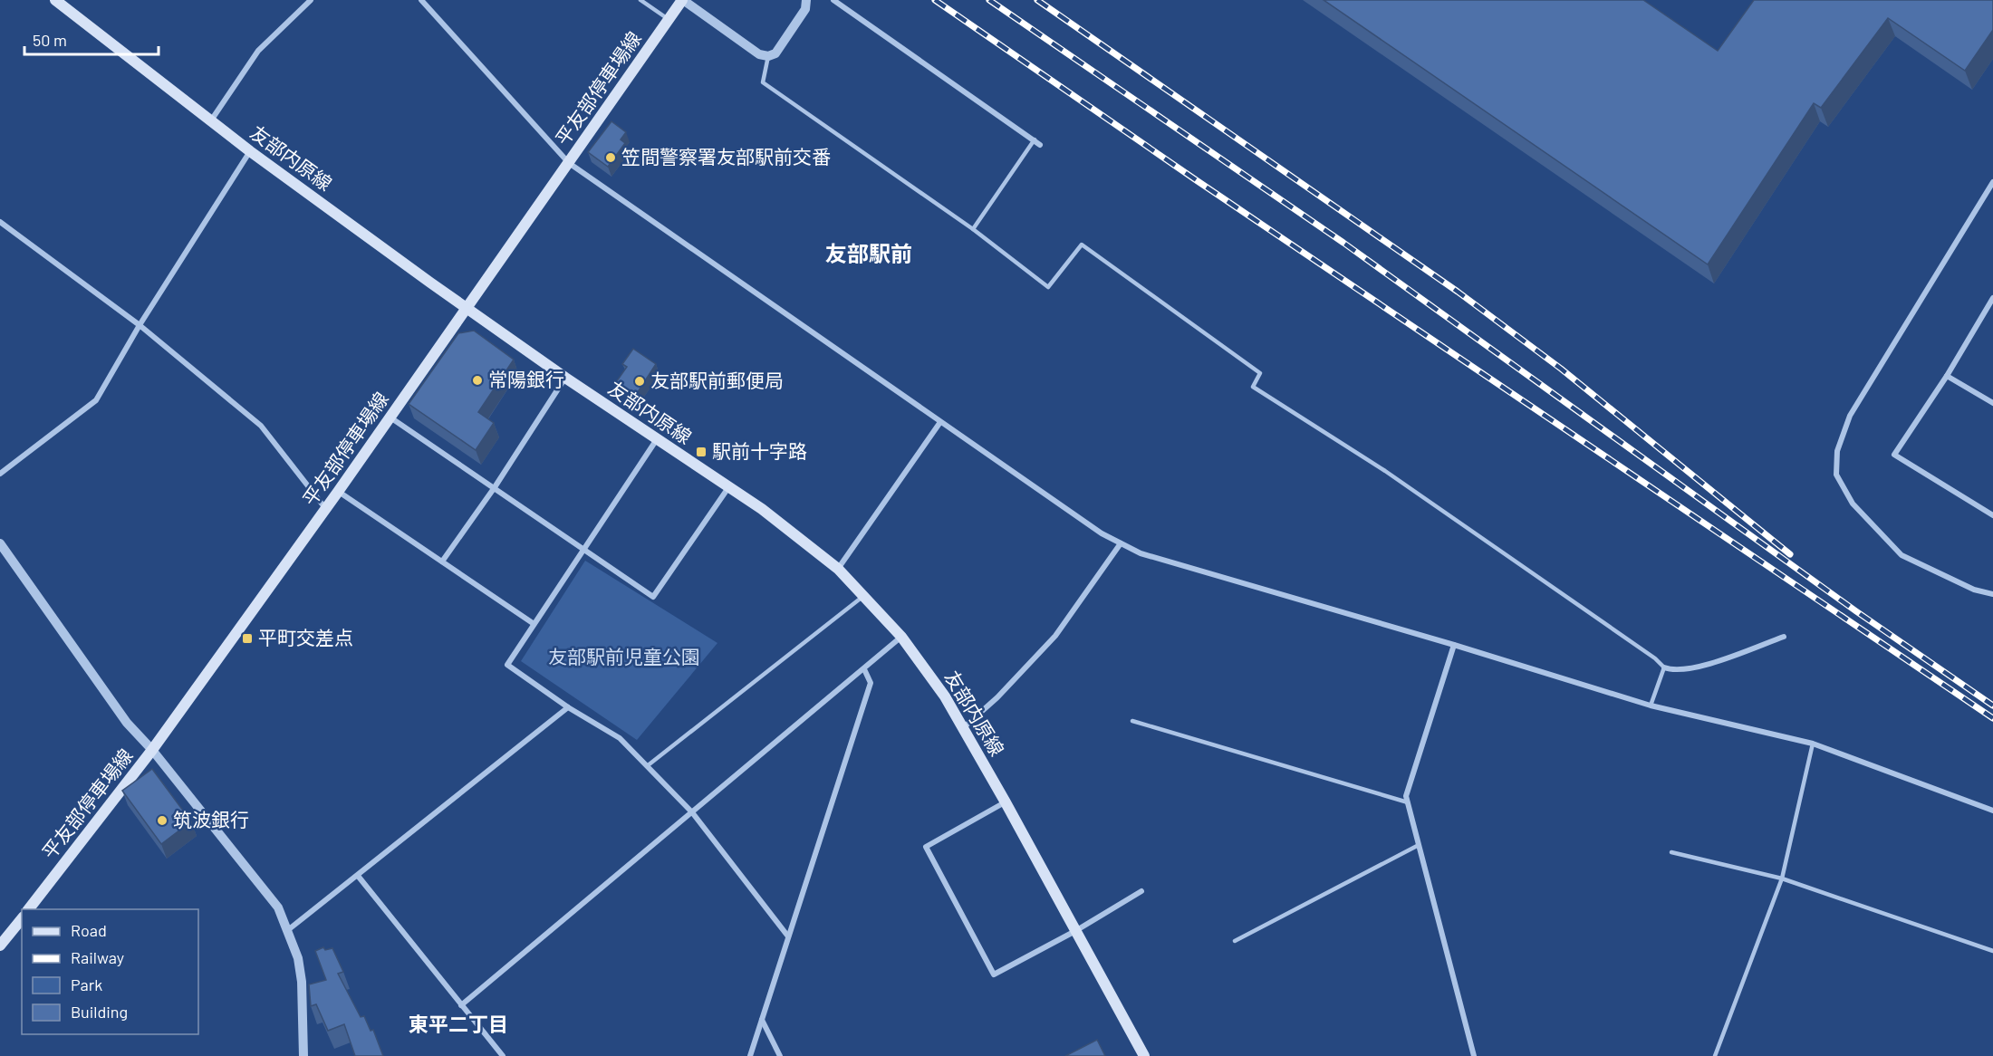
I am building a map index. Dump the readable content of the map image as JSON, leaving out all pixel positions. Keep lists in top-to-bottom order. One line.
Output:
{"streets":{"main road":["平友部停車場線","友部内原線"]},"crossings":[["平友部停車場線","友部内原線"]],"districts":["友部駅前","東平二丁目"],"parks":["友部駅前児童公園"],"places":{"other":["笠間警察署友部駅前交番","常陽銀行","友部駅前郵便局","筑波銀行"],"transit":["駅前十字路","平町交差点"]},"legend":["Road","Railway","Park","Building"],"scale_bar":"50 m"}
